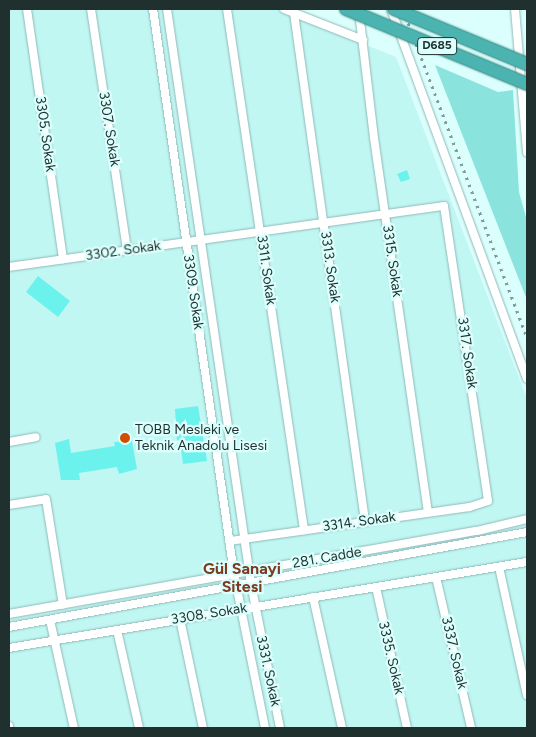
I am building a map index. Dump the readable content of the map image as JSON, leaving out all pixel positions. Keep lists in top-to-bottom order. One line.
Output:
{"streets":{"highway":["D685"],"street":["3307. Sokak","3305. Sokak","3302. Sokak","3315. Sokak","3313. Sokak","3311. Sokak","3309. Sokak","3317. Sokak","3314. Sokak","281. Cadde","3308. Sokak","3337. Sokak","3335. Sokak","3331. Sokak"]},"crossings":[["3307. Sokak","3302. Sokak"],["3305. Sokak","3302. Sokak"],["3302. Sokak","3315. Sokak"],["3302. Sokak","3313. Sokak"],["3302. Sokak","3311. Sokak"],["3302. Sokak","3309. Sokak"],["3302. Sokak","3317. Sokak"],["3315. Sokak","3314. Sokak"],["3313. Sokak","3314. Sokak"],["3311. Sokak","3314. Sokak"],["3309. Sokak","3314. Sokak"],["3309. Sokak","281. Cadde"],["3309. Sokak","3331. Sokak"],["3317. Sokak","3314. Sokak"],["281. Cadde","3331. Sokak"],["3308. Sokak","3337. Sokak"],["3308. Sokak","3335. Sokak"],["3308. Sokak","3331. Sokak"]],"districts":["Gül Sanayi Sitesi"],"places":["TOBB Mesleki ve Teknik Anadolu Lisesi"]}
